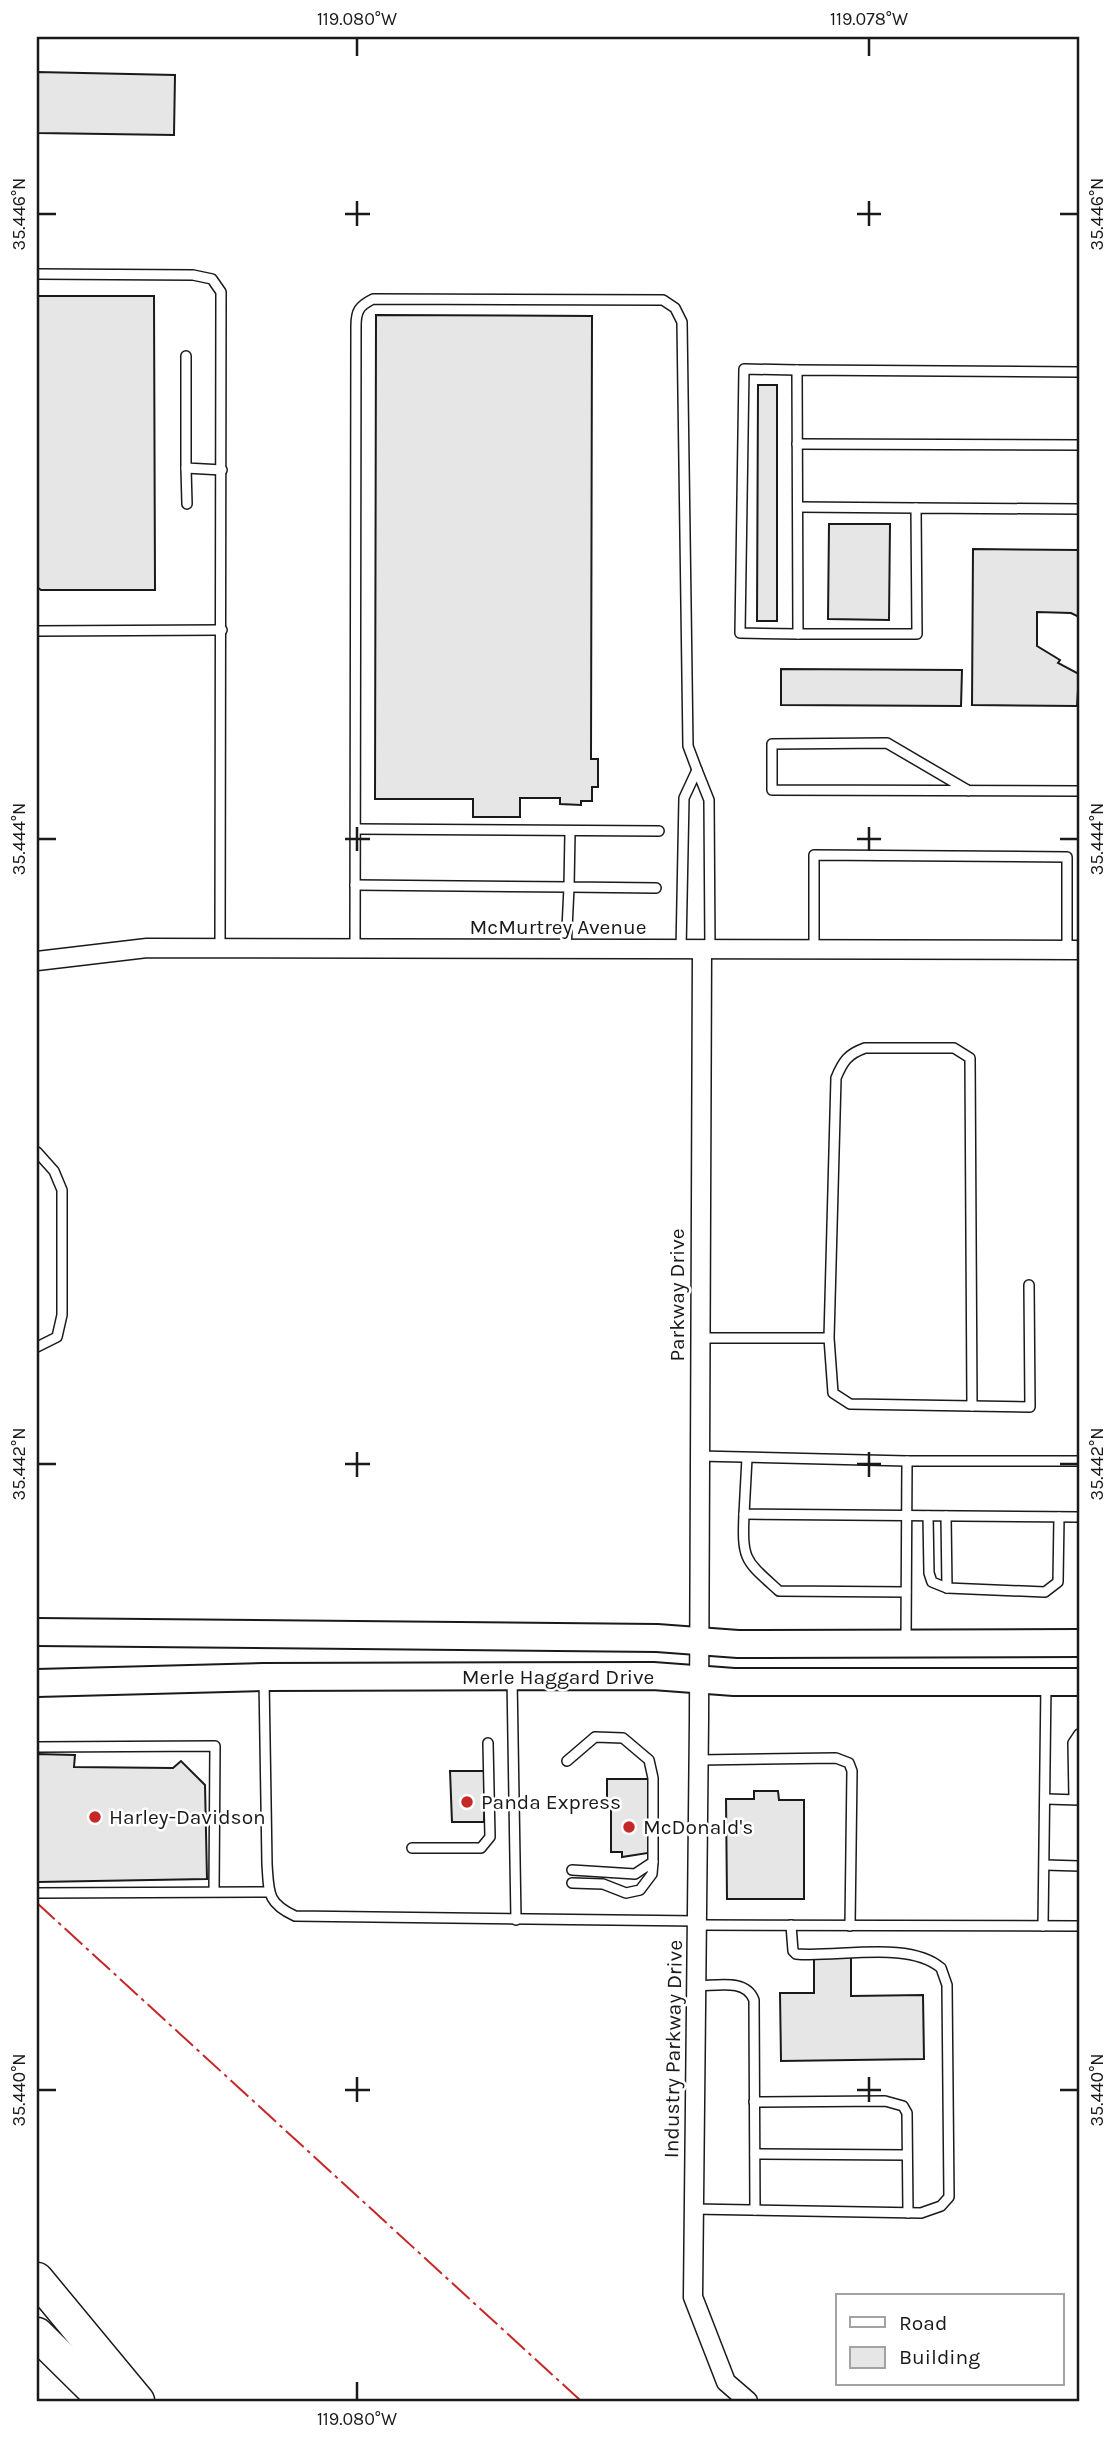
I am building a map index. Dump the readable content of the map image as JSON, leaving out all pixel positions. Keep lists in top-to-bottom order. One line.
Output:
{"streets":{"main road":["Merle Haggard Drive"],"street":["McMurtrey Avenue","Parkway Drive","Industry Parkway Drive"]},"crossings":[["McMurtrey Avenue","Parkway Drive"],["Parkway Drive","Merle Haggard Drive"],["Parkway Drive","Industry Parkway Drive"],["Merle Haggard Drive","Industry Parkway Drive"]],"places":["Panda Express","Harley-Davidson","McDonald's"],"legend":["Road","Building"],"coordinates":["119.080°W","119.078°W","35.446°N","35.444°N","35.442°N","35.440°N"]}
